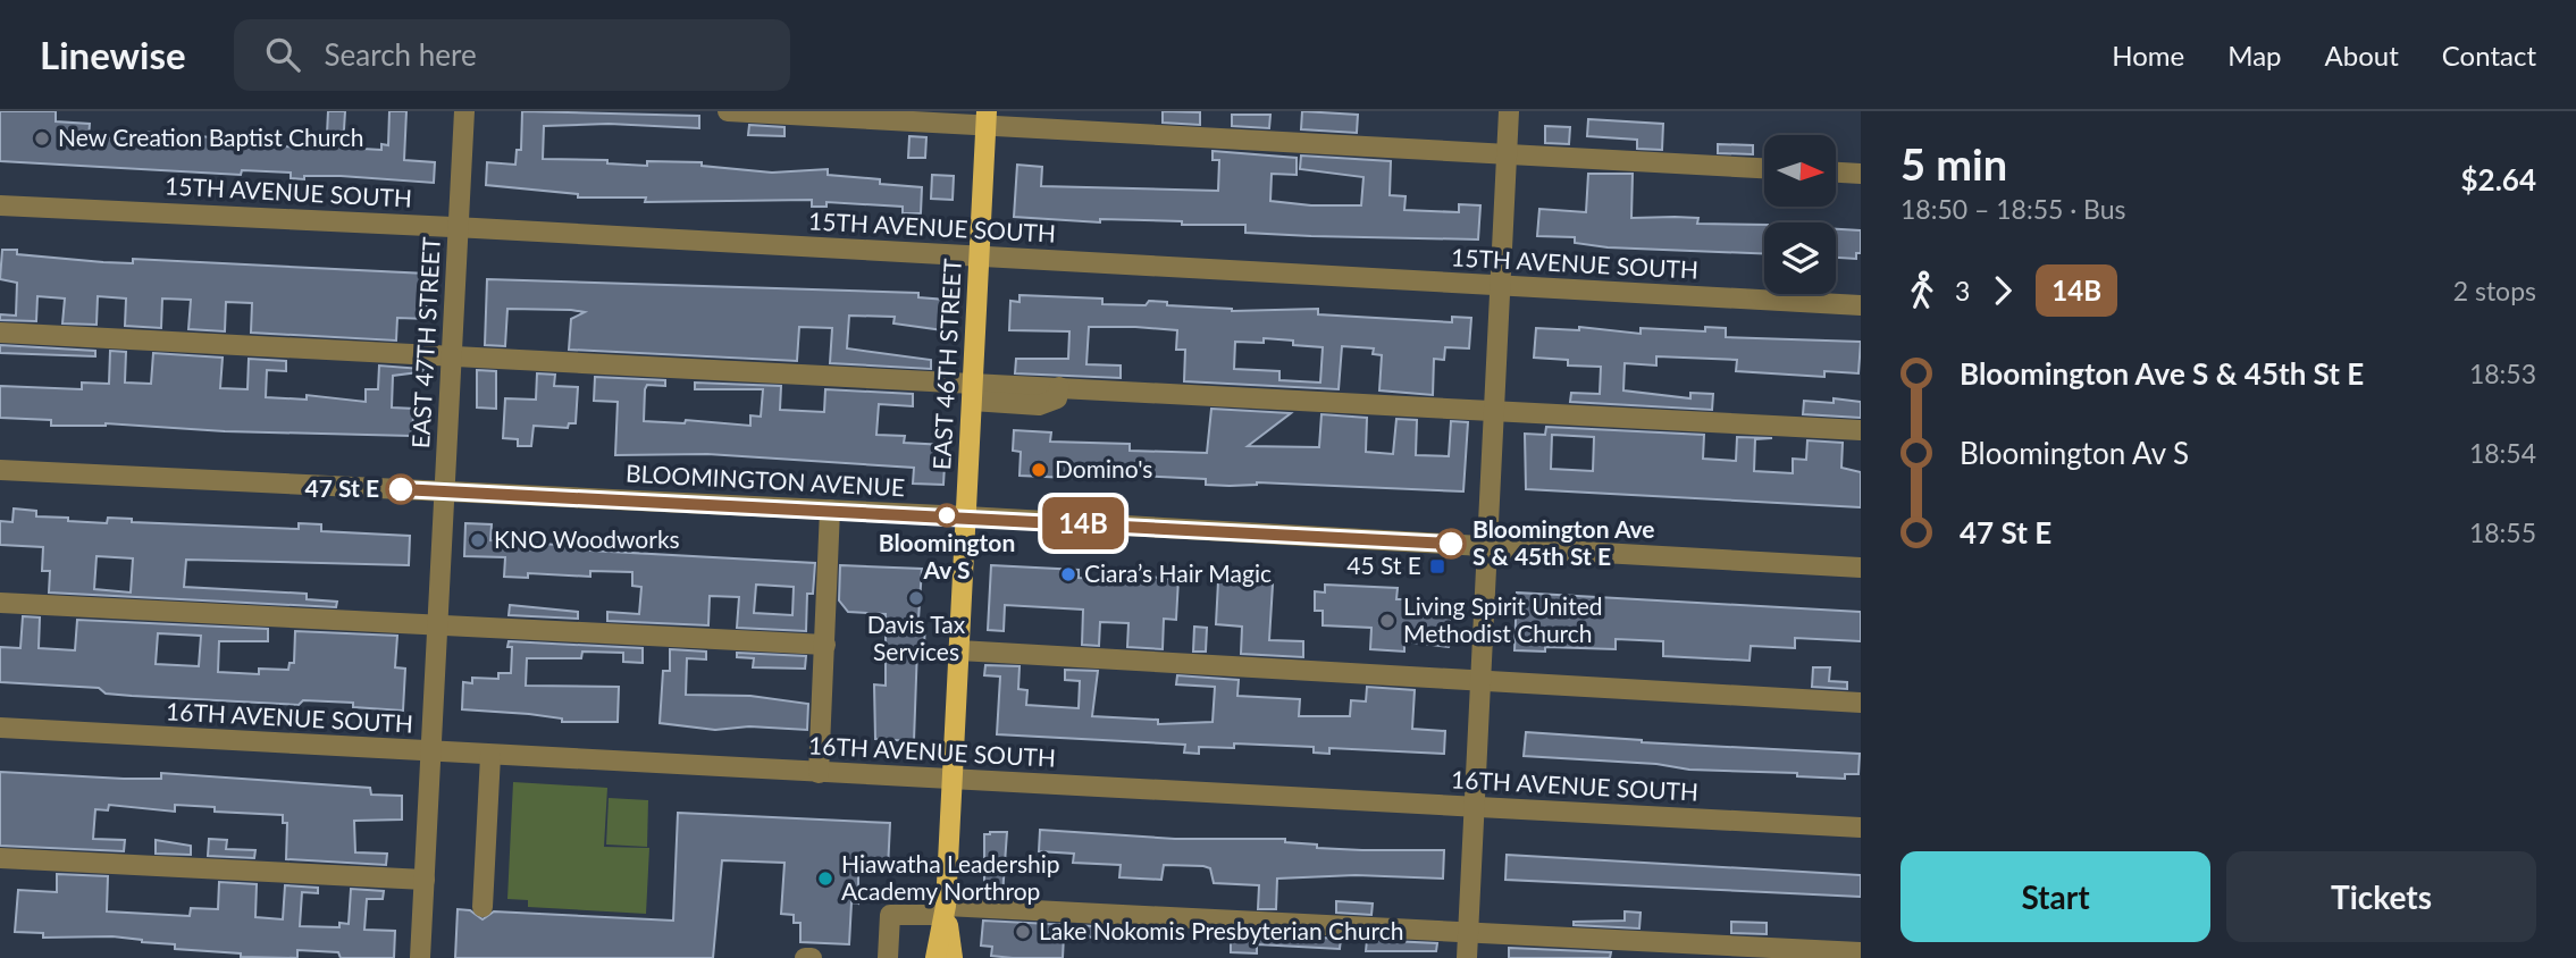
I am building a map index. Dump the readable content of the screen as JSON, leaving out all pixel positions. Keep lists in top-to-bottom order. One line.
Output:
{"streets":{"main road":["EAST 46TH STREET"],"street":["15TH AVENUE SOUTH","EAST 47TH STREET","BLOOMINGTON AVENUE","16TH AVENUE SOUTH"]},"crossings":[["15TH AVENUE SOUTH","EAST 47TH STREET"],["15TH AVENUE SOUTH","EAST 46TH STREET"],["EAST 47TH STREET","BLOOMINGTON AVENUE"],["EAST 47TH STREET","16TH AVENUE SOUTH"],["EAST 46TH STREET","BLOOMINGTON AVENUE"],["EAST 46TH STREET","16TH AVENUE SOUTH"]],"places":{"other":["New Creation Baptist Church","Domino's","47 St E","Bloomington Av S","KNO Woodworks","Bloomington Ave S & 45th St E","Ciara’s Hair Magic","Davis Tax Services","Living Spirit United Methodist Church","Hiawatha Leadership Academy Northrop","Lake Nokomis Presbyterian Church"],"transit":["45 St E"]},"lines":["bus line 14B"],"north":"right","page":{"header":"Linewise","search":"Search here","nav":["Home","Map","About","Contact"],"on_map":"14B","heading":["5 min","18:50 – 18:55 · Bus","$2.64"],"legs":["3","14B","2 stops"],"list":[{"name":"Bloomington Ave S & 45th St E","value":"18:53"},{"name":"Bloomington Av S","value":"18:54"},{"name":"47 St E","value":"18:55"}],"buttons":["Start","Tickets"]}}
